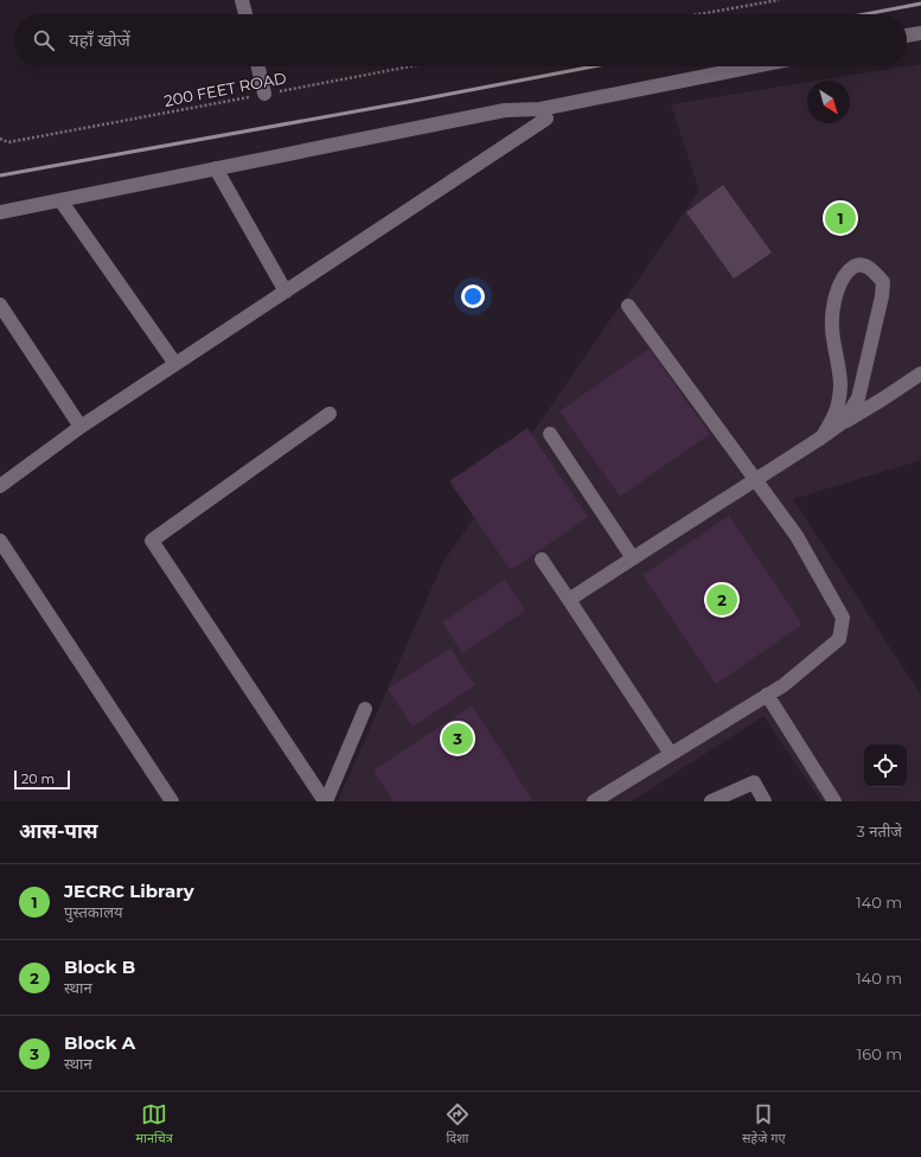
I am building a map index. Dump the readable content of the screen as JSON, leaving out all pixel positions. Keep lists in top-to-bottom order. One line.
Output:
{"streets":{"path":["200 FEET ROAD"]},"scale_bar":"20 m","north":"bottom right","page":{"search":"यहाँ खोजें","pins":["1","2","3"],"scale":"20 m","heading":["आस-पास","3 नतीजे"],"list":[{"mark":"1","name":"JECRC Library","note":"पुस्तकालय","value":"140 m"},{"mark":"2","name":"Block B","note":"स्थान","value":"140 m"},{"mark":"3","name":"Block A","note":"स्थान","value":"160 m"}],"nav":["मानचित्र","दिशा","सहेजे गए"]}}
